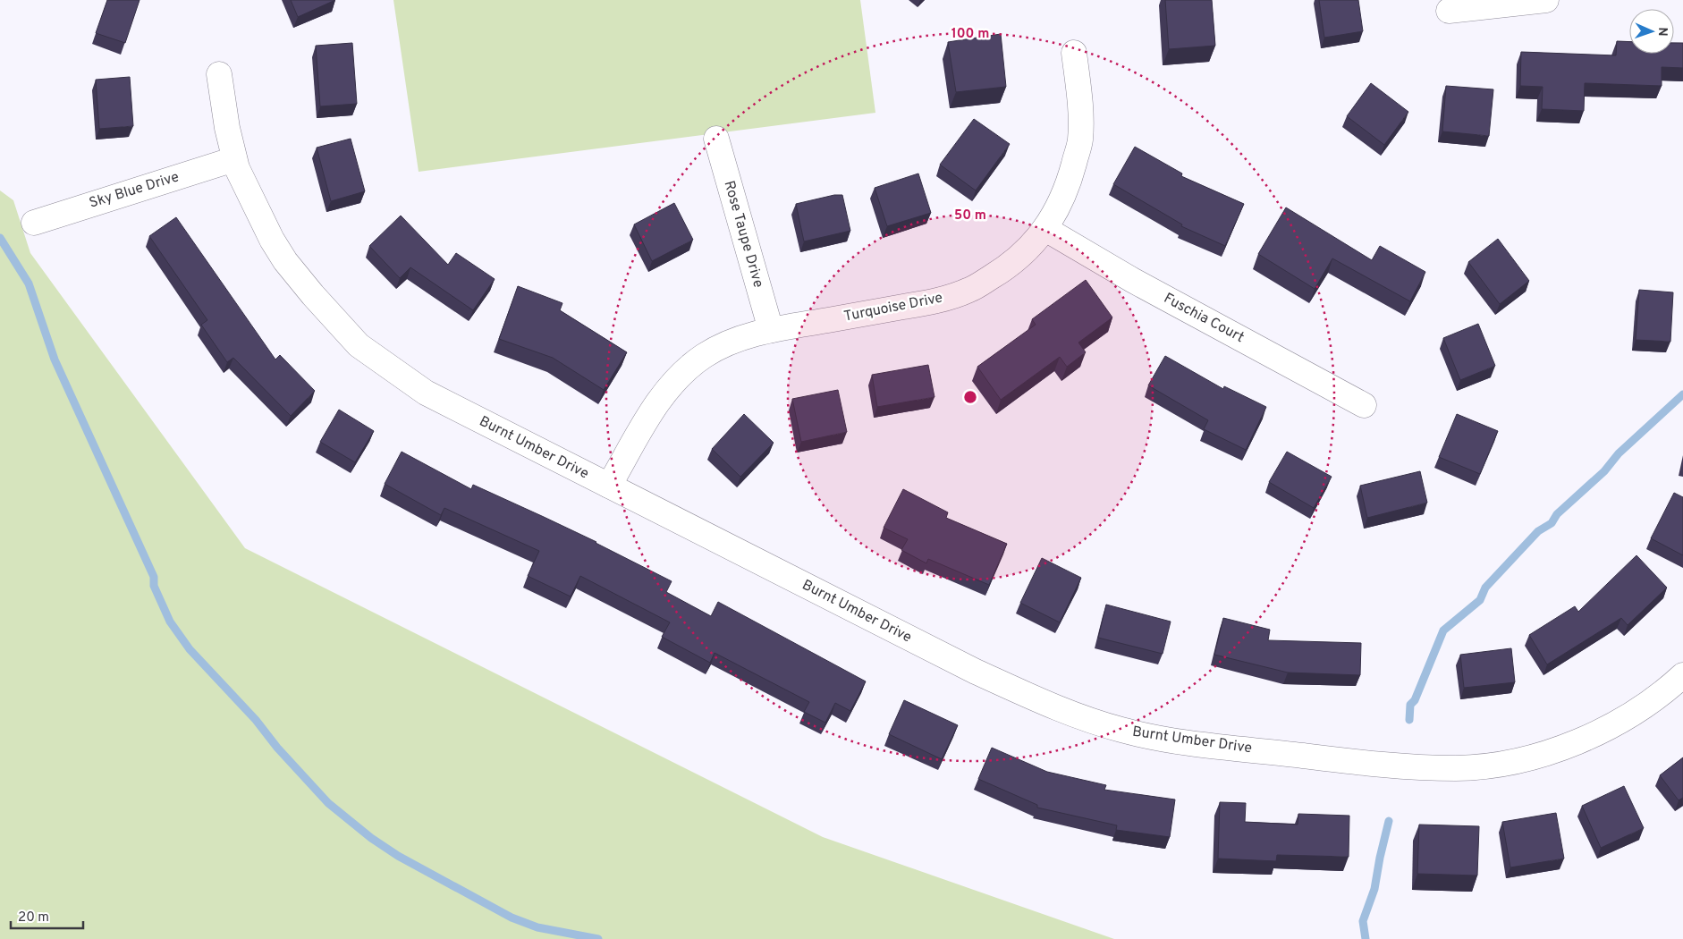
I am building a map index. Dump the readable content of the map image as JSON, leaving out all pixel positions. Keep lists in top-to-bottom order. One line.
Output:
{"streets":{"street":["Sky Blue Drive","Rose Taupe Drive","Turquoise Drive","Fuschia Court","Burnt Umber Drive"]},"crossings":[["Sky Blue Drive","Burnt Umber Drive"],["Rose Taupe Drive","Turquoise Drive"],["Turquoise Drive","Fuschia Court"],["Turquoise Drive","Burnt Umber Drive"]],"scale_bar":"20 m","north":"right","rings":["100 m","50 m"]}
